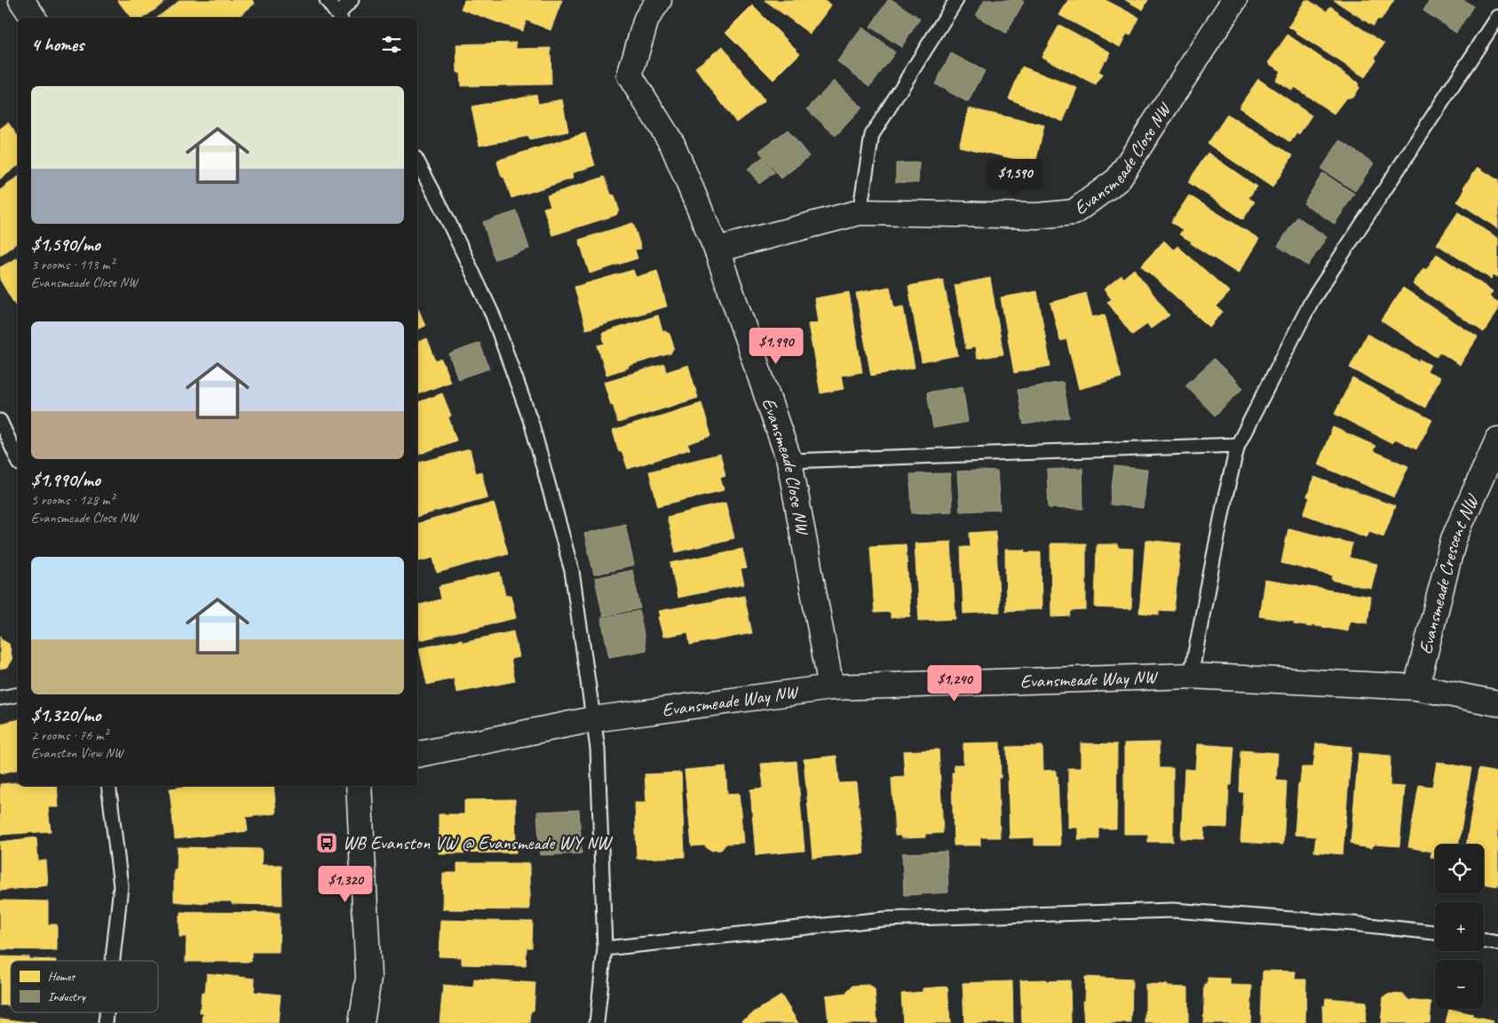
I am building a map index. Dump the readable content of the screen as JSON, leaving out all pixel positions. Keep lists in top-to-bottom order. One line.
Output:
{"streets":{"street":["Evansmeade Close NW","Evansmeade Crescent NW","Evansmeade Way NW"]},"crossings":[["Evansmeade Close NW","Evansmeade Way NW"],["Evansmeade Crescent NW","Evansmeade Way NW"]],"places":{"bus stop":["WB Evanston VW @ Evansmeade WY NW"]},"legend":["Homes","Industry"],"page":{"heading":"4 homes","list":[{"name":"$1,590/mo","note":"3 rooms · 113 m² · Evansmeade Close NW"},{"name":"$1,990/mo","note":"5 rooms · 128 m² · Evansmeade Close NW"},{"name":"$1,320/mo","note":"2 rooms · 76 m² · Evanston View NW"}],"price":["$1,590","$1,990","$1,240","$1,320"],"map_buttons":["+","−"]}}
